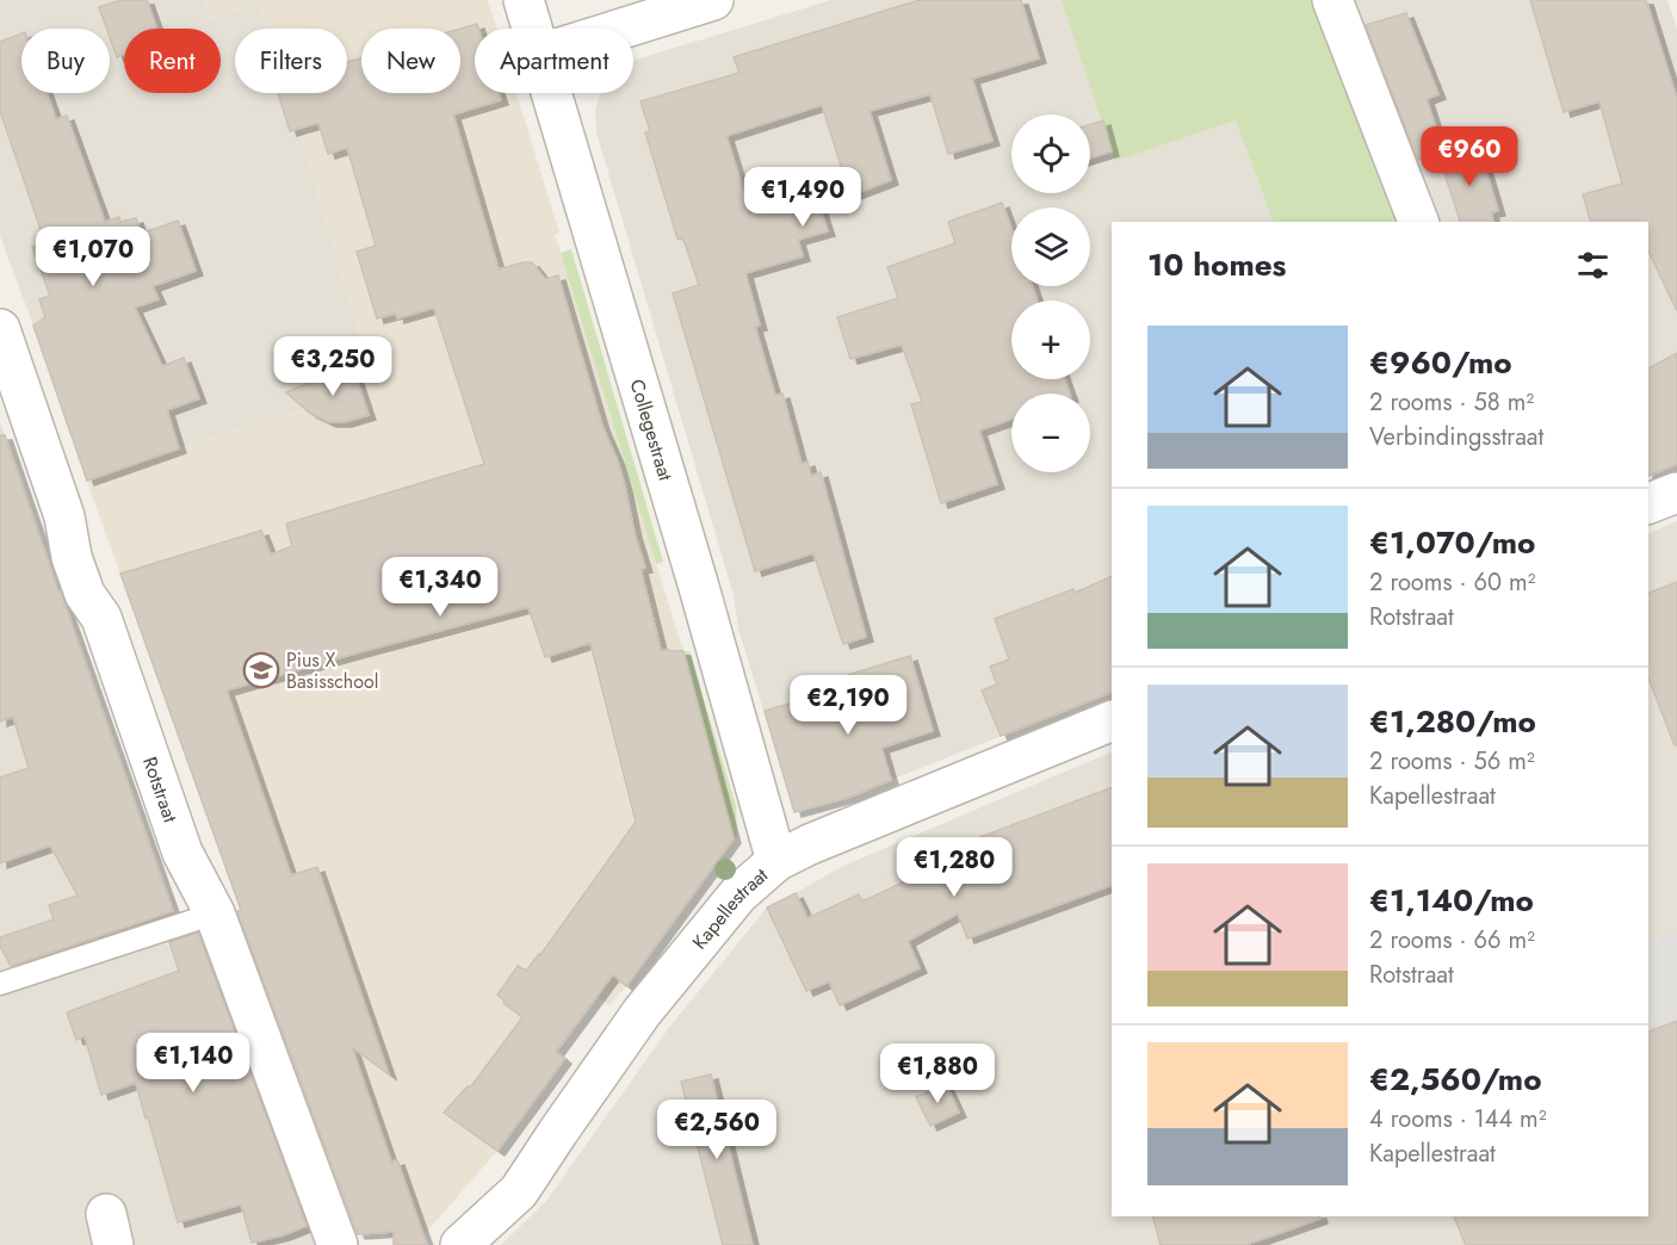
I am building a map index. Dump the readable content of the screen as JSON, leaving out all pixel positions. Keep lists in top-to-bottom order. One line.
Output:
{"streets":{"street":["Collegestraat","Rotstraat","Kapellestraat"]},"crossings":[["Collegestraat","Kapellestraat"]],"places":{"school or university":["Pius X Basisschool"]},"page":{"chip":["Buy","Rent","Filters","New","Apartment"],"map_buttons":["+","−"],"price":["€960","€1,490","€1,070","€3,250","€1,340","€2,190","€1,280","€1,140","€1,880","€2,560"],"heading":"10 homes","list":[{"name":"€960/mo","note":"2 rooms · 58 m² · Verbindingsstraat"},{"name":"€1,070/mo","note":"2 rooms · 60 m² · Rotstraat"},{"name":"€1,280/mo","note":"2 rooms · 56 m² · Kapellestraat"},{"name":"€1,140/mo","note":"2 rooms · 66 m² · Rotstraat"},{"name":"€2,560/mo","note":"4 rooms · 144 m² · Kapellestraat"}]}}
